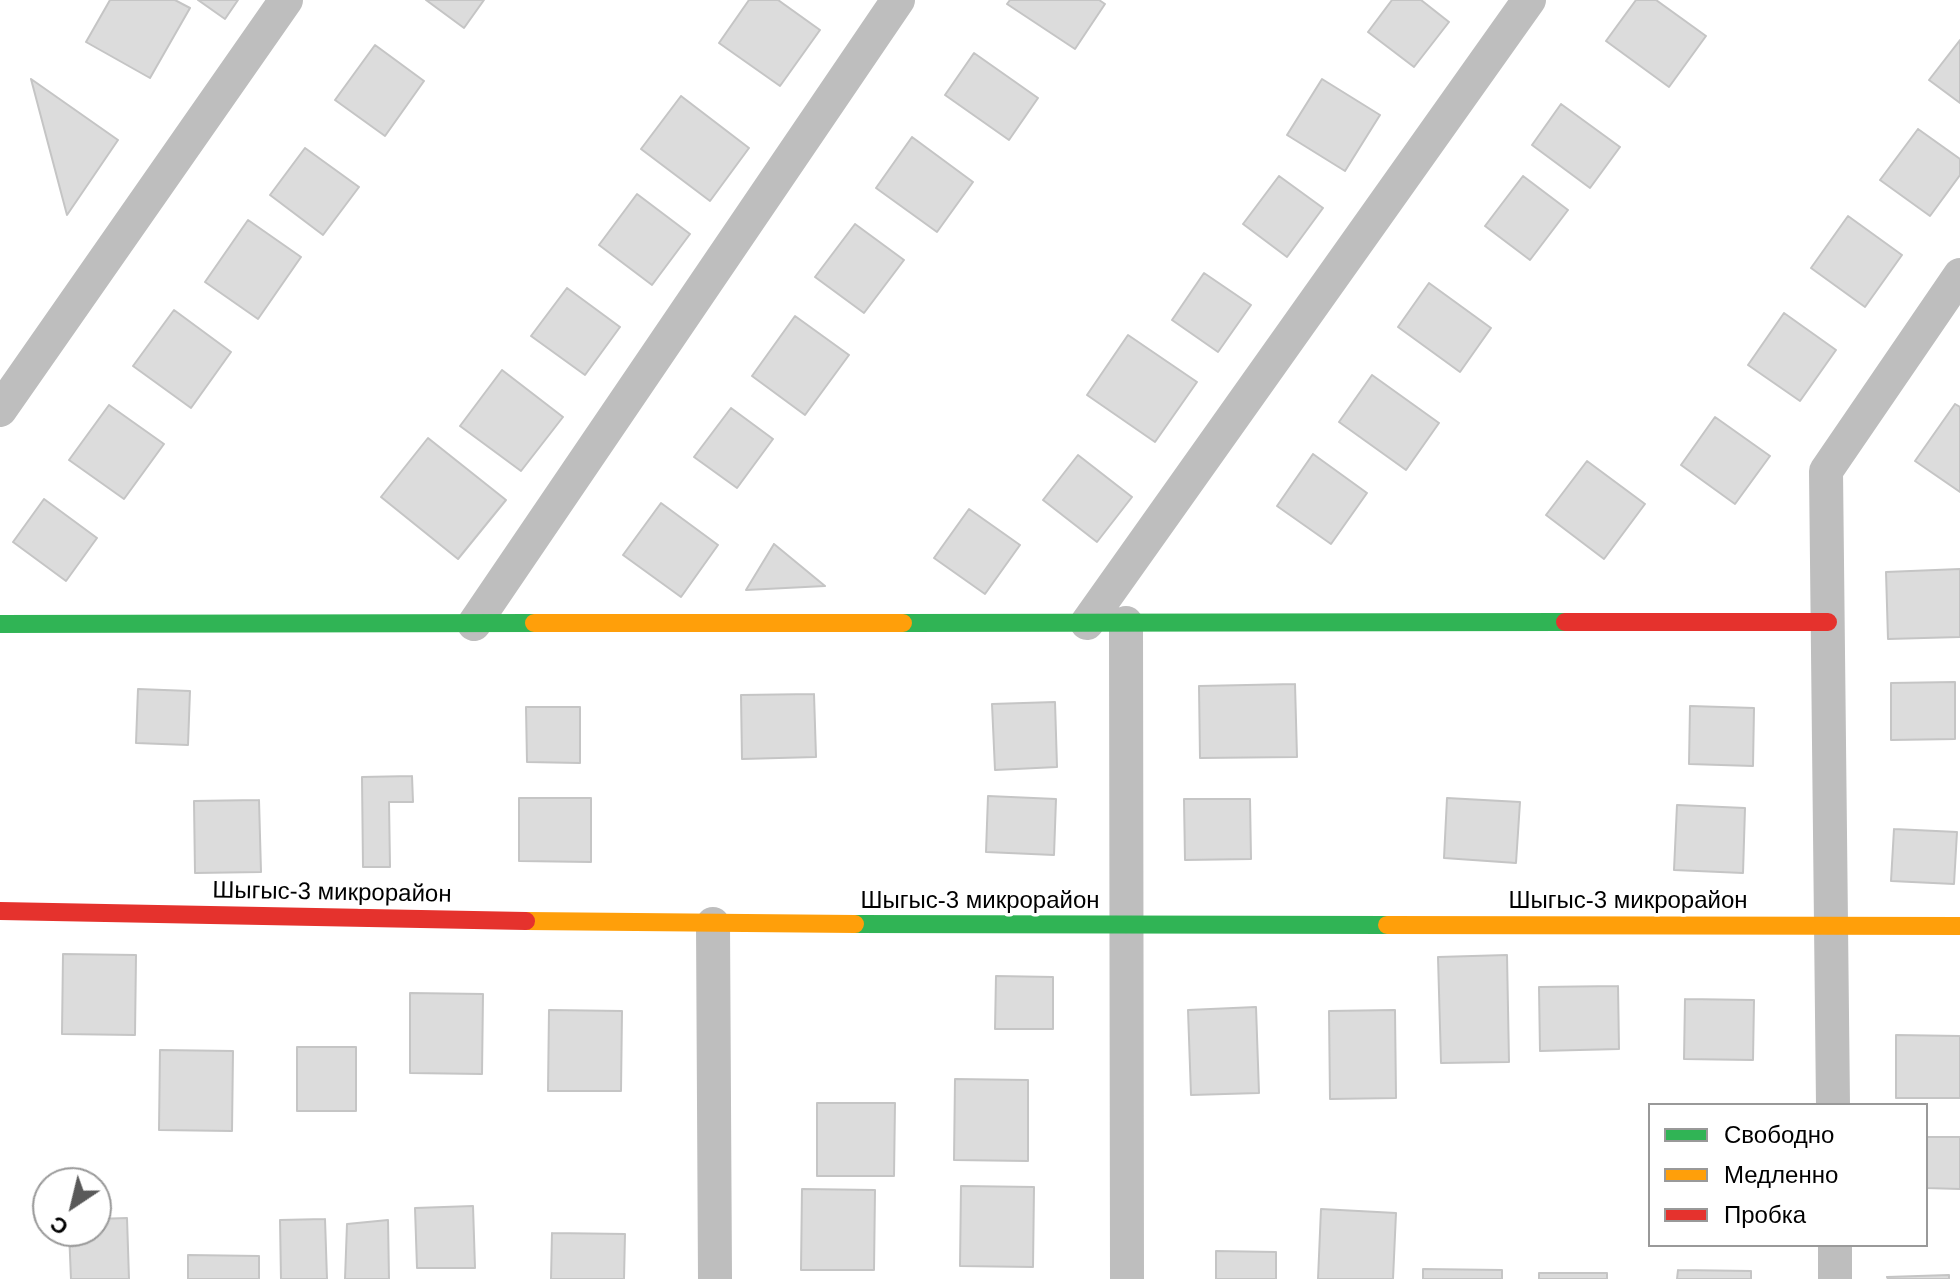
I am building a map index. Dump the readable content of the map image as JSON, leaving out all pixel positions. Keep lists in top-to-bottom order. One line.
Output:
{"streets":{"street":["Шыгыс-3 микрорайон"]},"legend":["Свободно","Медленно","Пробка"],"north":"bottom left"}
